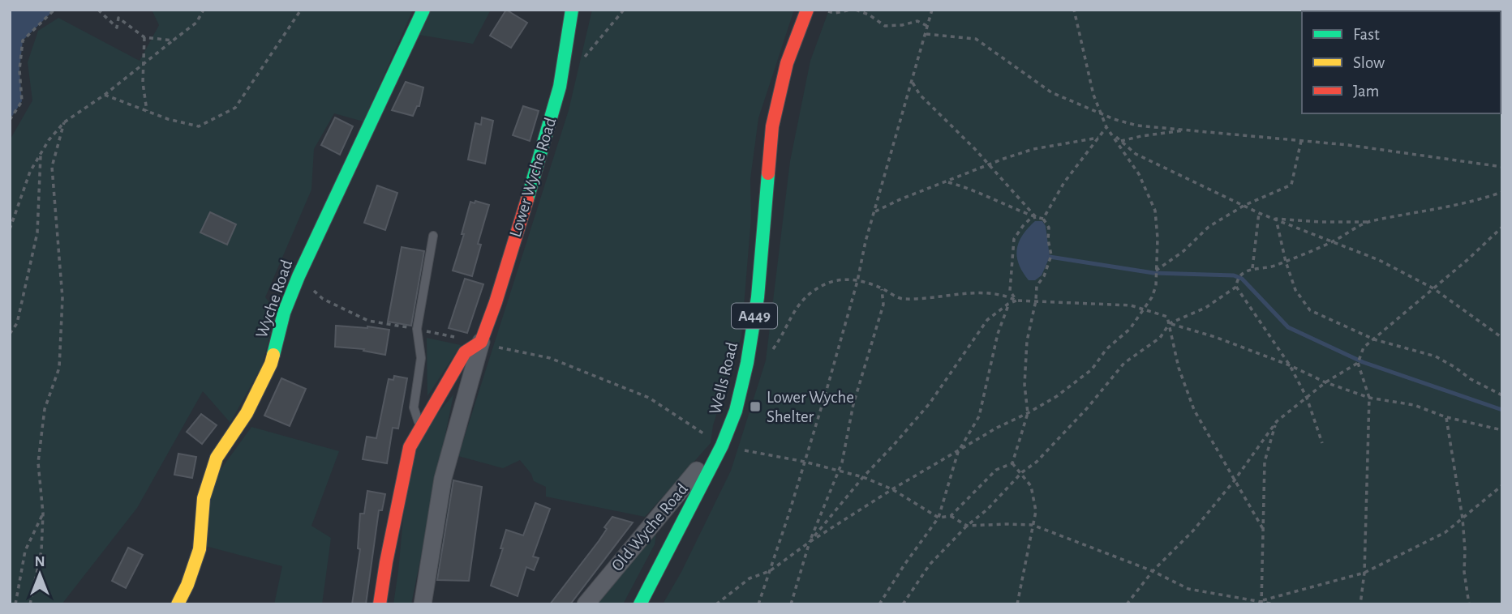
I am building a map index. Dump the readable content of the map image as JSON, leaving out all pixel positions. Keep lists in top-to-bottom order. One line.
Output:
{"streets":{"main road":["Lower Wyche Road","Wyche Road","A449","Wells Road"],"street":["Old Wyche Road"]},"crossings":[["Wells Road","Old Wyche Road"]],"places":{"transit":["Lower Wyche Shelter"]},"legend":["Fast","Slow","Jam"],"north":"top"}
